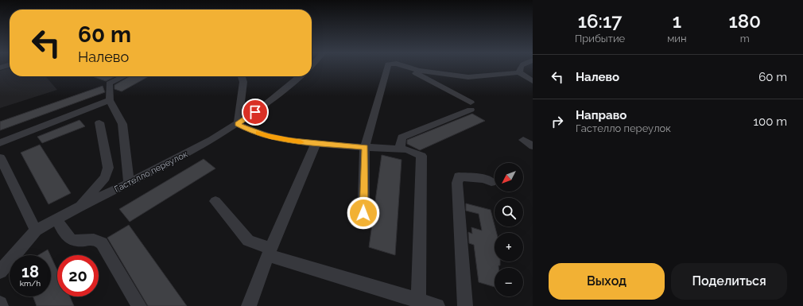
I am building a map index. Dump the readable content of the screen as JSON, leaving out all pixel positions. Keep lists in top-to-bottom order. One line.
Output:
{"streets":{"street":["Гастелло переулок"]},"north":"bottom left","page":{"eta":["16:17","Прибытие","1","мин","180","m"],"turn":["60 m","Налево"],"list":[{"name":"Налево","value":"60 m"},{"name":"Направо","note":"Гастелло переулок","value":"100 m"}],"map_buttons":["+","−"],"speed":"18 km/h","limit":"20","buttons":["Выход","Поделиться"]}}
